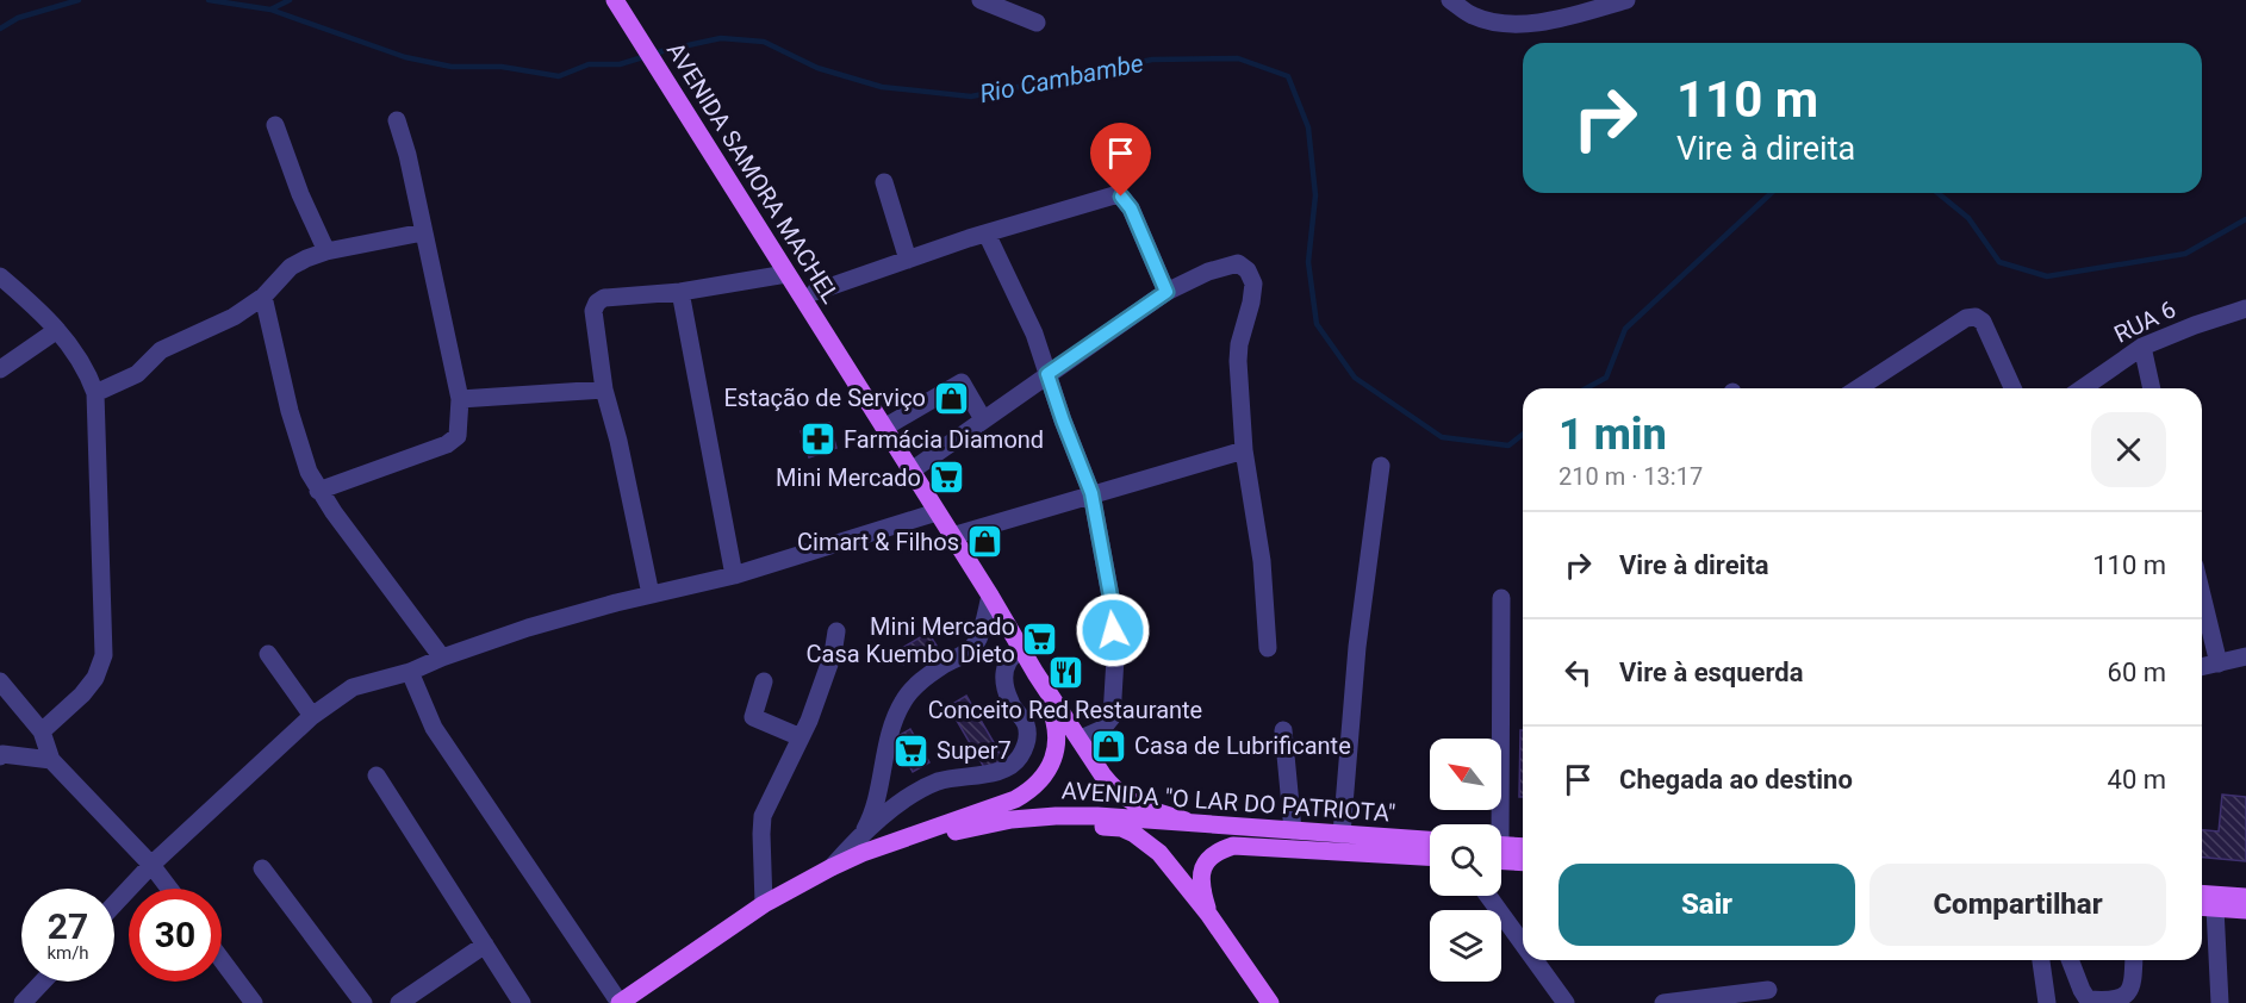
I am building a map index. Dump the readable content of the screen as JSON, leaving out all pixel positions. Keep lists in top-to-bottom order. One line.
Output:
{"streets":{"main road":["AVENIDA SAMORA MACHEL","AVENIDA \"O LAR DO PATRIOTA\""],"street":["RUA 6"]},"crossings":[["AVENIDA SAMORA MACHEL","AVENIDA \"O LAR DO PATRIOTA\""]],"water":["Rio Cambambe"],"places":{"shop":["Estação de Serviço","Cimart & Filhos","Casa de Lubrificante"],"pharmacy":["Farmácia Diamond"],"supermarket":["Mini Mercado","Mini Mercado Casa Kuembo Dieto","Super7"],"restaurant":["Conceito Red Restaurante"]},"north":"top left","page":{"turn":["110 m","Vire à direita"],"heading":["1 min","210 m · 13:17"],"list":[{"name":"Vire à direita","value":"110 m"},{"name":"Vire à esquerda","value":"60 m"},{"name":"Chegada ao destino","value":"40 m"}],"buttons":["Sair","Compartilhar"],"speed":"27 km/h","limit":"30"}}
